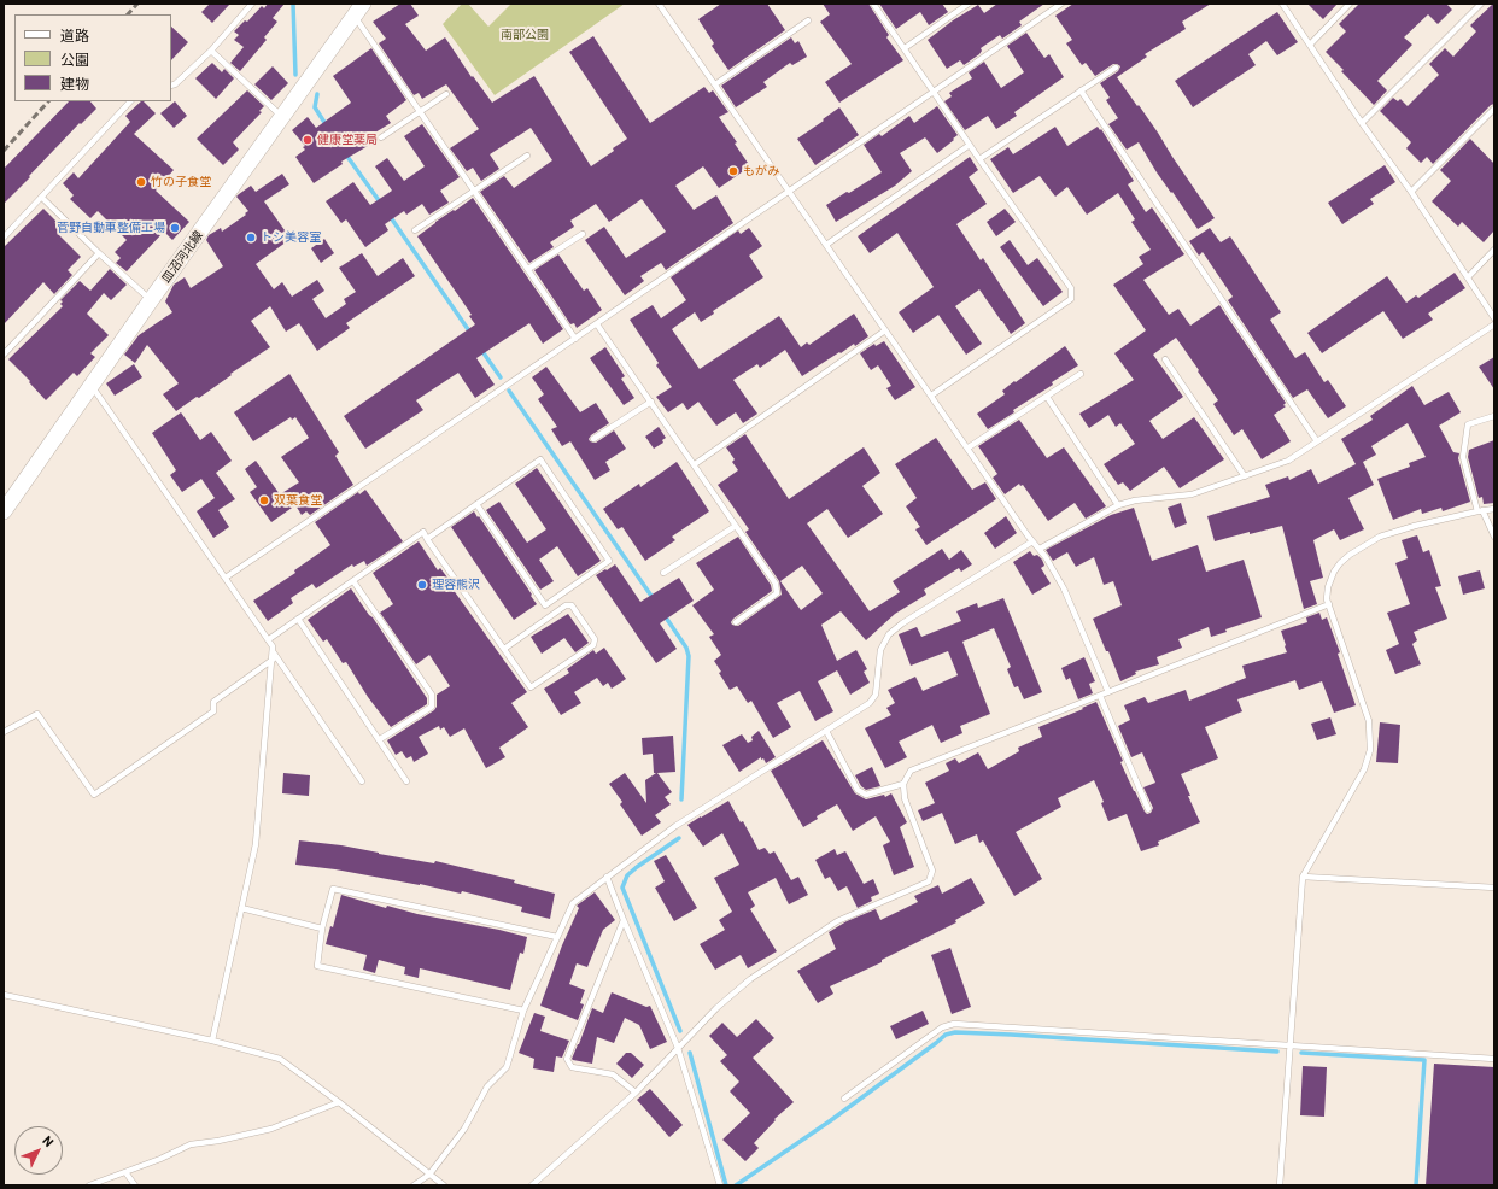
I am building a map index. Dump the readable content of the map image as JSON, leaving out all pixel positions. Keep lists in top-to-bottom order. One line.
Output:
{"streets":{"main road":["皿沼河北線"]},"parks":["南部公園"],"places":["健康堂薬局","もがみ","竹の子食堂","菅野自動車整備工場","トシ美容室","双葉食堂","理容熊沢"],"legend":["道路","公園","建物"],"north":"top right"}
